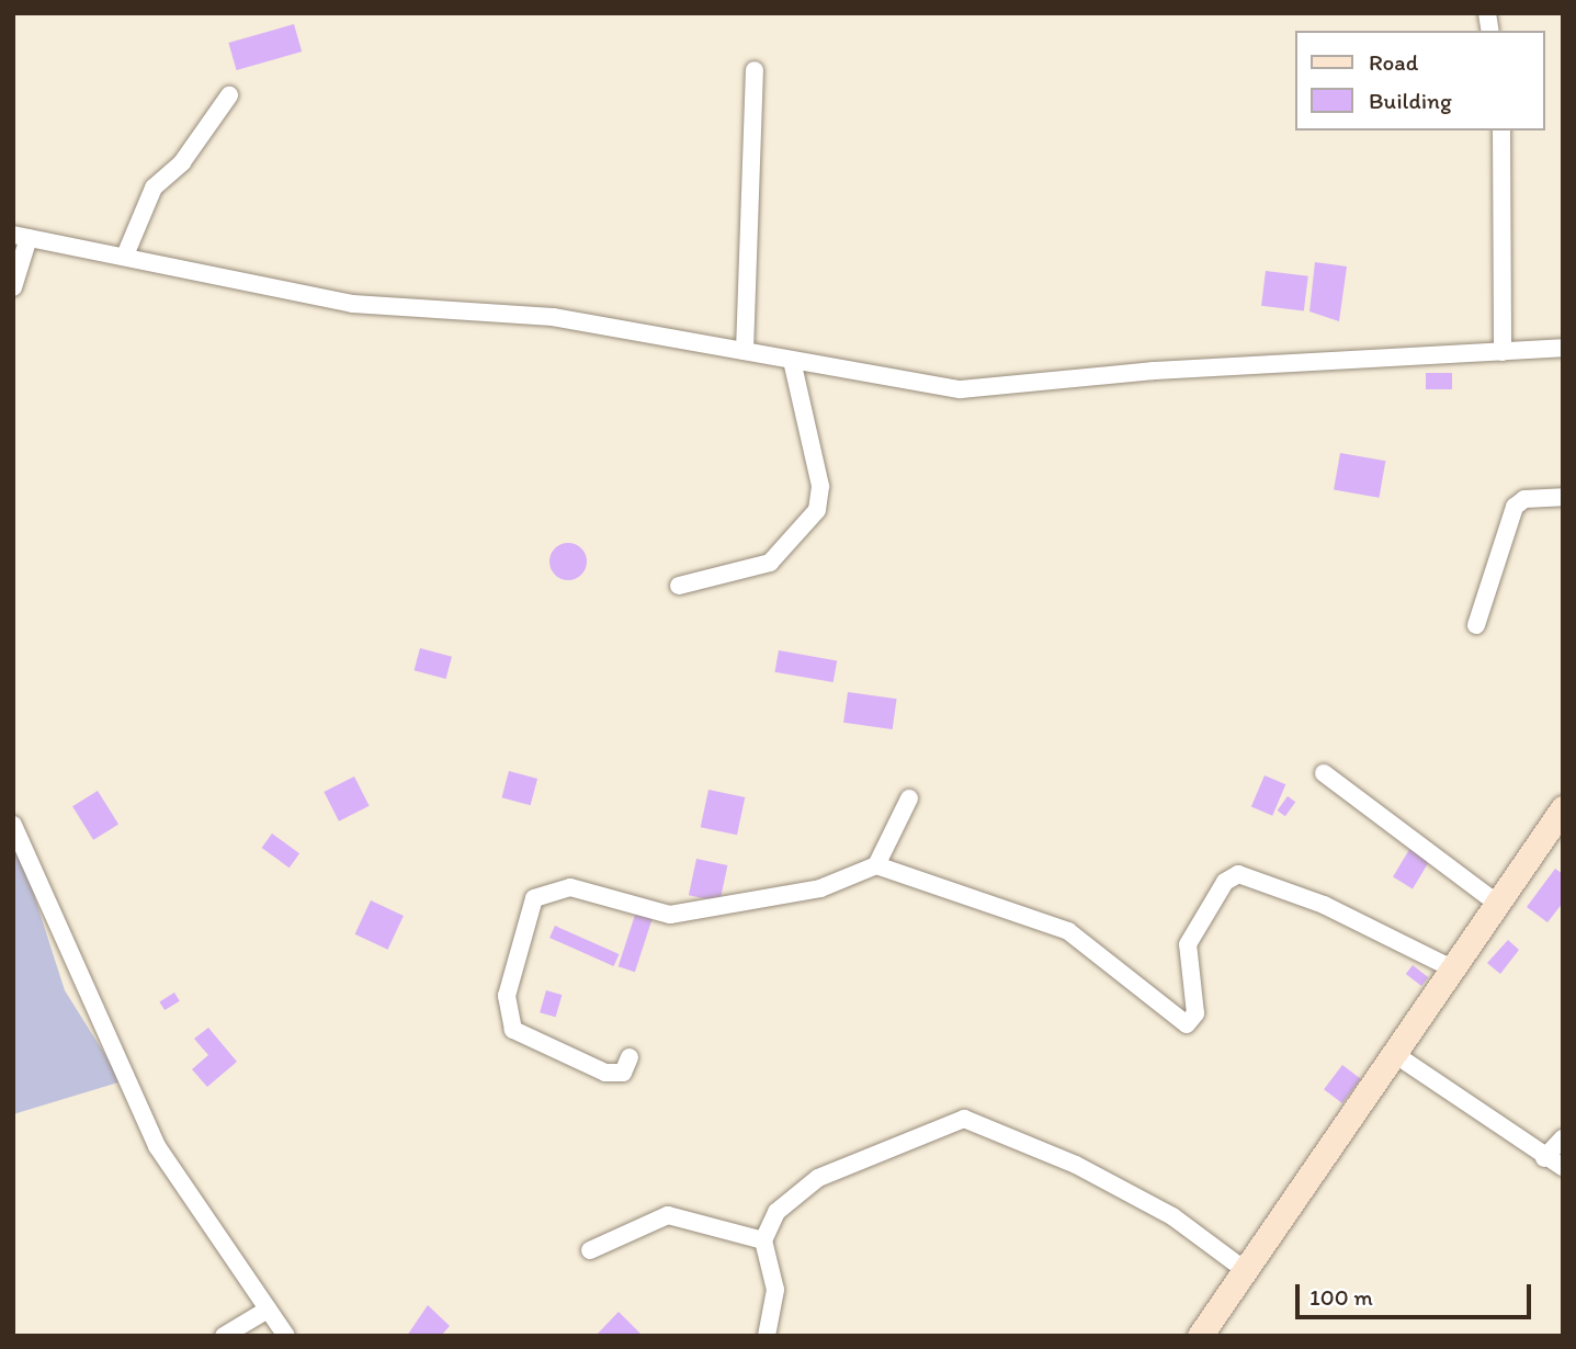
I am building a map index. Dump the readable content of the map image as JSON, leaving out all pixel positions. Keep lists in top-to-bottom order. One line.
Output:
{"legend":["Road","Building"],"scale_bar":"100 m"}
